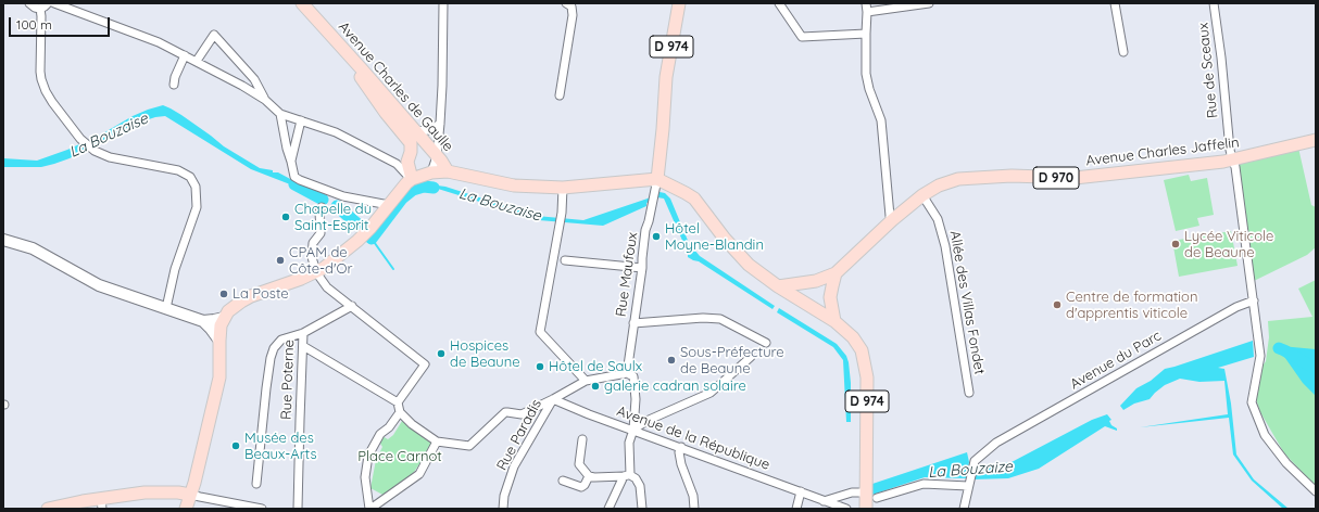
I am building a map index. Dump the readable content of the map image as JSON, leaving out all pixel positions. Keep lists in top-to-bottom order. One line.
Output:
{"streets":{"main road":["D 974","Avenue Charles de Gaulle","Avenue Charles Jaffelin","D 970"],"street":["Rue de Sceaux","Rue Maufoux","Allée des Villas Fondet","Avenue du Parc","Rue Poterne","Rue Paradis","Avenue de la République"]},"crossings":[["D 974","Rue Maufoux"],["Rue de Sceaux","Avenue Charles Jaffelin"],["Avenue Charles Jaffelin","Allée des Villas Fondet"],["Rue Paradis","Avenue de la République"]],"water":["La Bouzaise","La Bouzaize"],"parks":["Place Carnot"],"places":["Chapelle du Saint-Esprit","Hôtel Moyne-Blandin","Lycée Viticole de Beaune","CPAM de Côte-d'Or","La Poste","Centre de formation d'apprentis viticole","Hospices de Beaune","Sous-Préfecture de Beaune","Hôtel de Saulx","galerie cadran solaire","Musée des Beaux-Arts"],"scale_bar":"100 m"}
